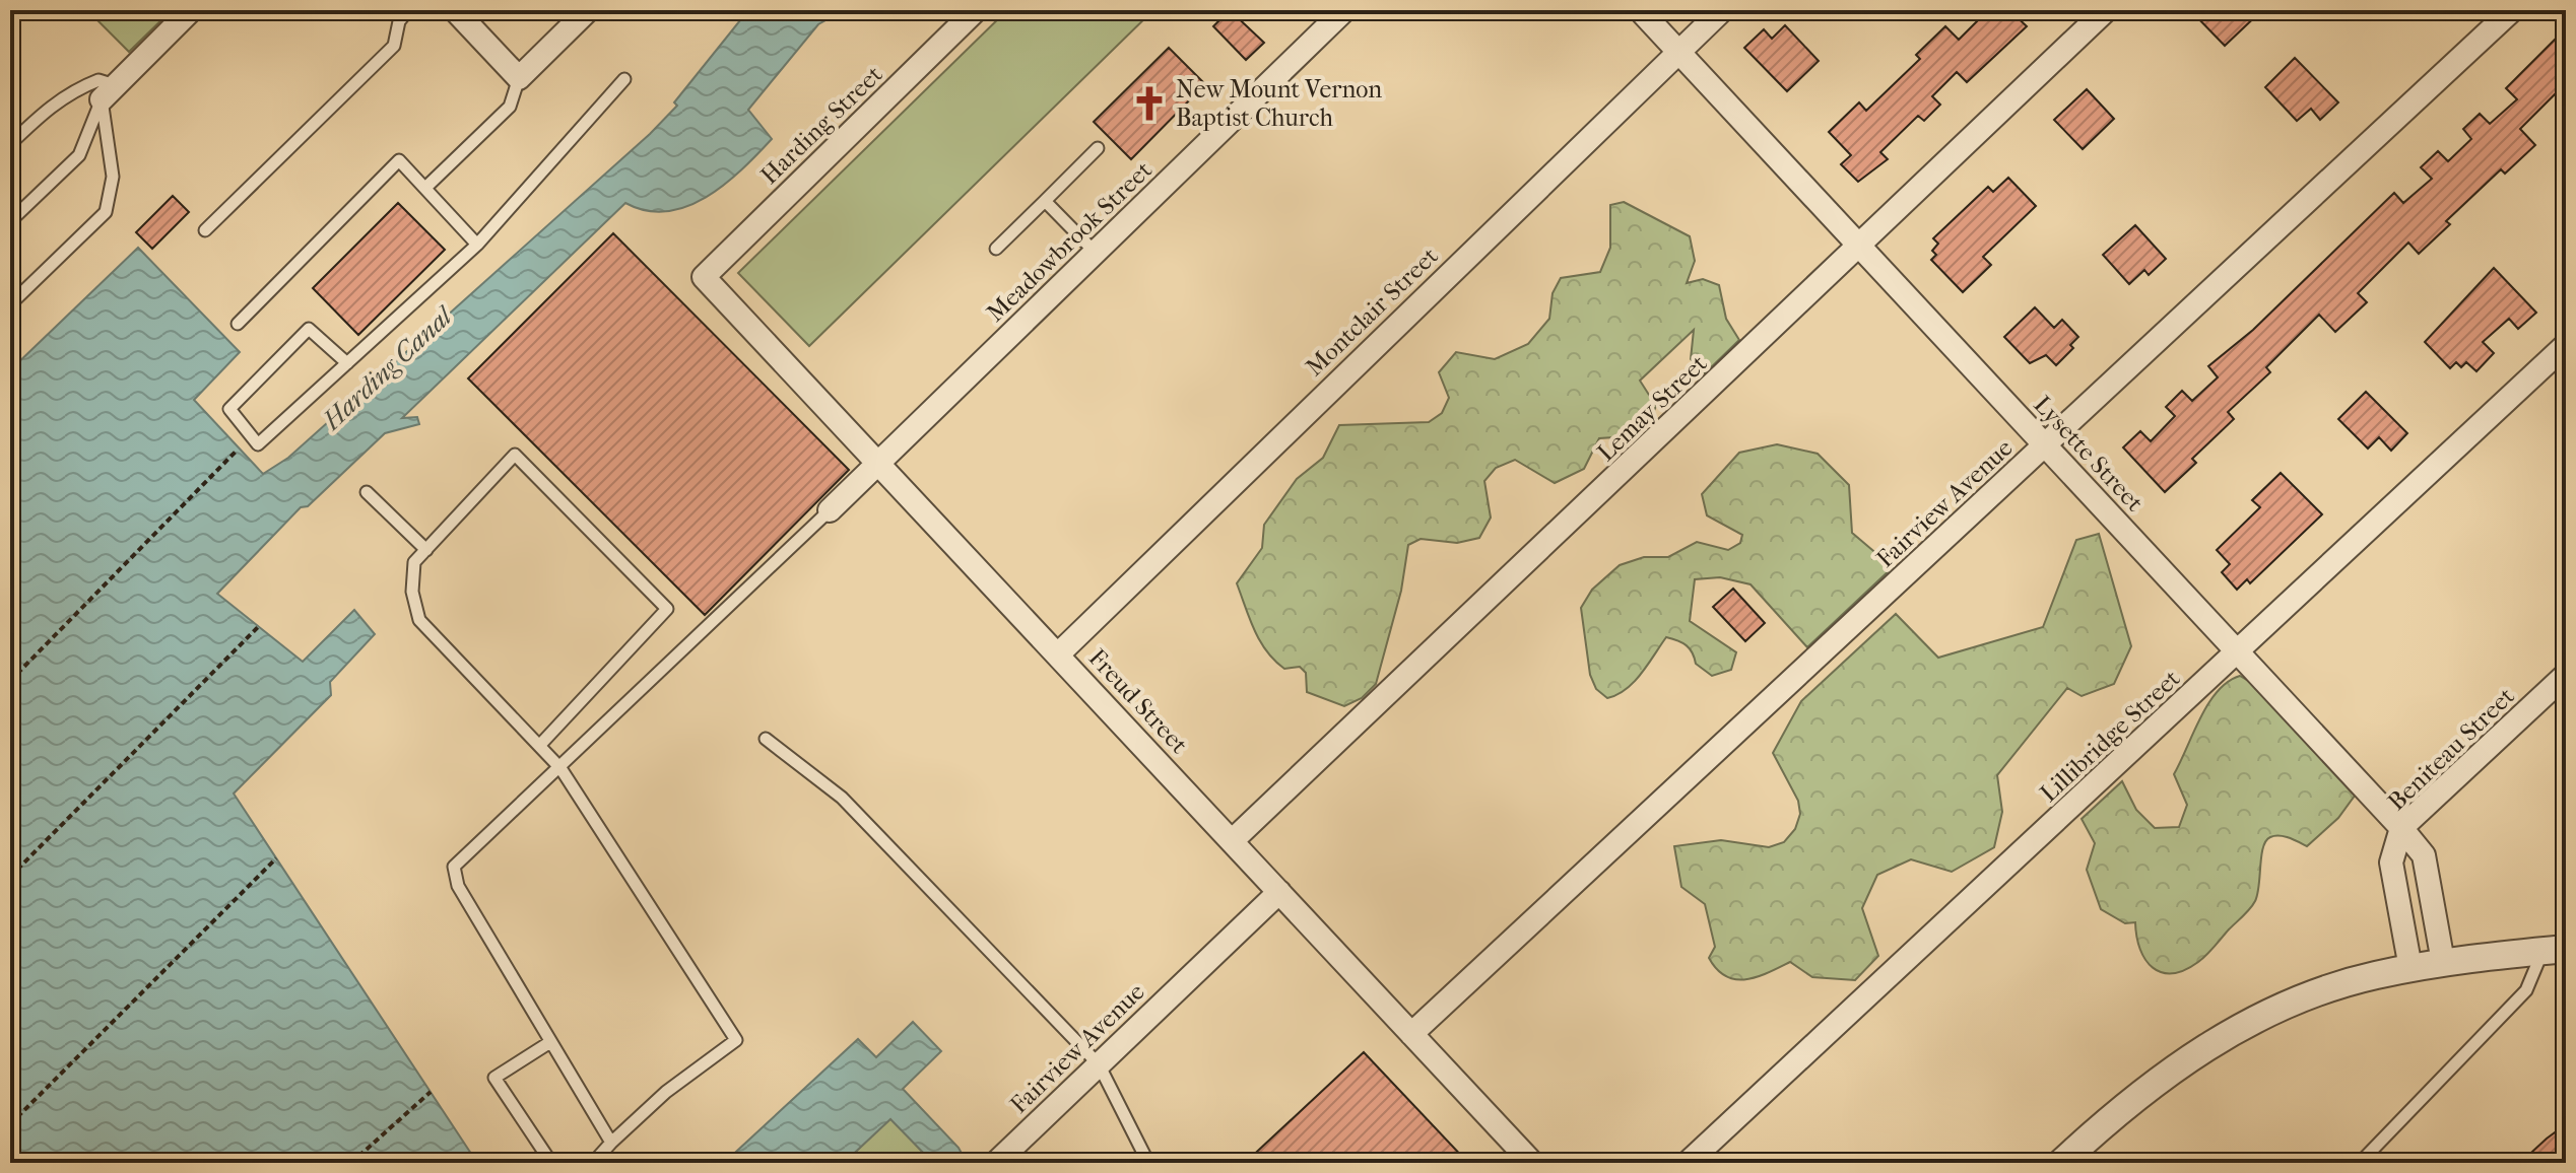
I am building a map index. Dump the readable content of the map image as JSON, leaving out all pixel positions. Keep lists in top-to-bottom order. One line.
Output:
{"streets":{"street":["Harding Street","Meadowbrook Street","Montclair Street","Lemay Street","Lysette Street","Fairview Avenue","Freud Street","Lillibridge Street","Beniteau Street"]},"crossings":[["Harding Street","Freud Street"],["Meadowbrook Street","Freud Street"],["Montclair Street","Lysette Street"],["Montclair Street","Freud Street"],["Lemay Street","Lysette Street"],["Lemay Street","Freud Street"],["Lysette Street","Fairview Avenue"],["Lysette Street","Lillibridge Street"],["Lysette Street","Beniteau Street"],["Fairview Avenue","Freud Street"]],"water":["Harding Canal"],"places":{"church":["New Mount Vernon Baptist Church"]}}
